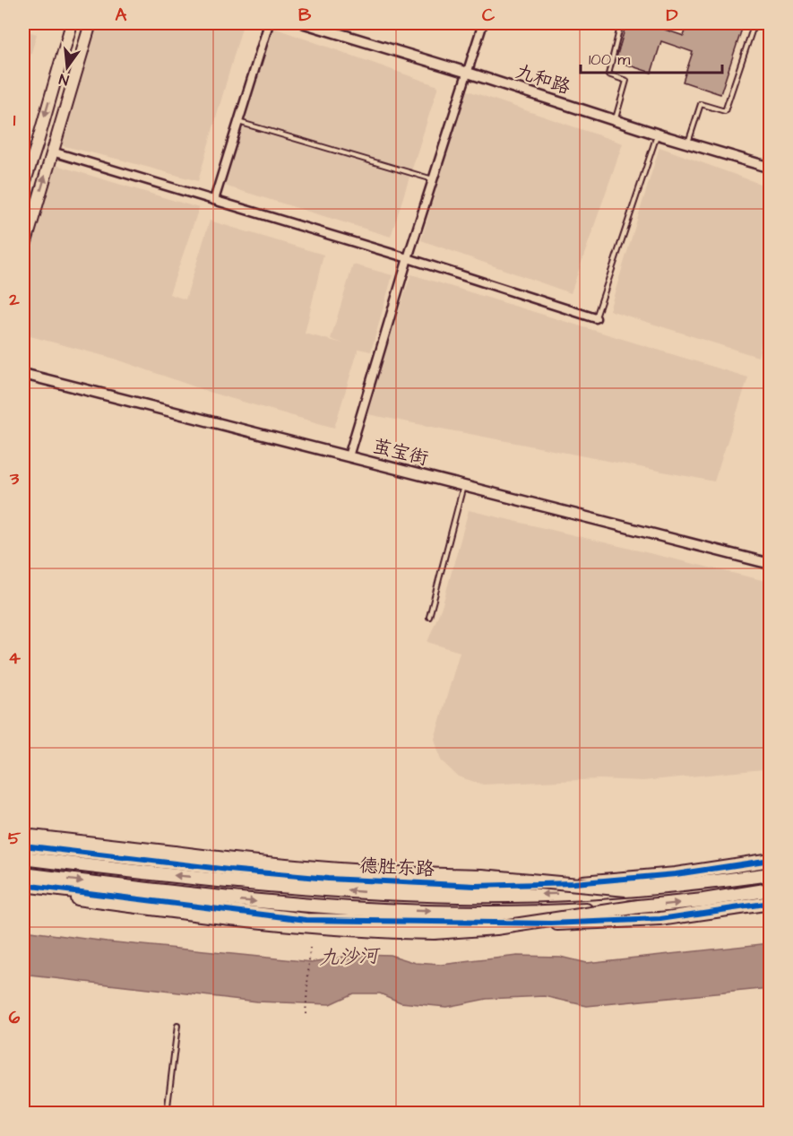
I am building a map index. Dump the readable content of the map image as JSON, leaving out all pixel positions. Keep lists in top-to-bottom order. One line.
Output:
{"streets":{"main road":["德胜东路"],"street":["九和路","茧宝街"]},"water":["九沙河"],"scale_bar":"100 m","north":"bottom","grid":{"columns":["A","B","C","D"],"rows":["1","2","3","4","5","6"]}}
